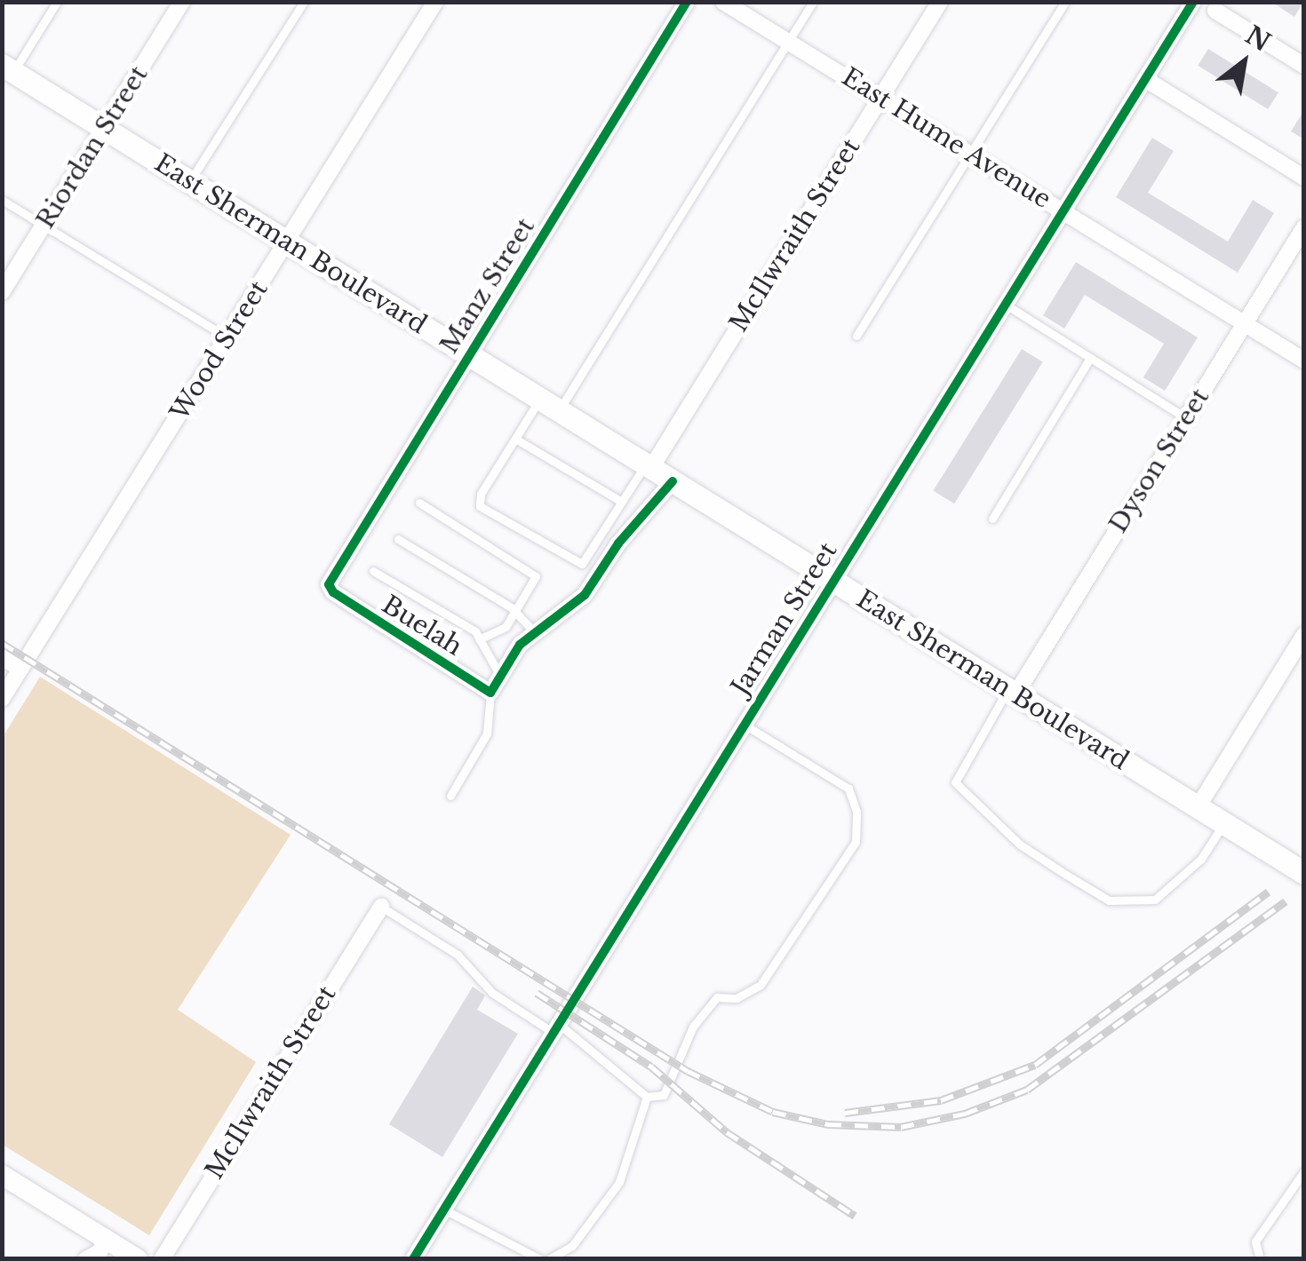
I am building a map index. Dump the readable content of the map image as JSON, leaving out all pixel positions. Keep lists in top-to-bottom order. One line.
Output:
{"streets":{"main road":["East Sherman Boulevard"],"street":["East Hume Avenue","Riordan Street","McIlwraith Street","Manz Street","Wood Street","Dyson Street","Jarman Street","Buelah"]},"crossings":[["East Hume Avenue","McIlwraith Street"],["East Hume Avenue","Dyson Street"],["East Hume Avenue","Jarman Street"],["Riordan Street","East Sherman Boulevard"],["McIlwraith Street","East Sherman Boulevard"],["East Sherman Boulevard","Manz Street"],["East Sherman Boulevard","Wood Street"],["East Sherman Boulevard","Dyson Street"],["East Sherman Boulevard","Jarman Street"],["Manz Street","Buelah"]],"north":"top right"}
